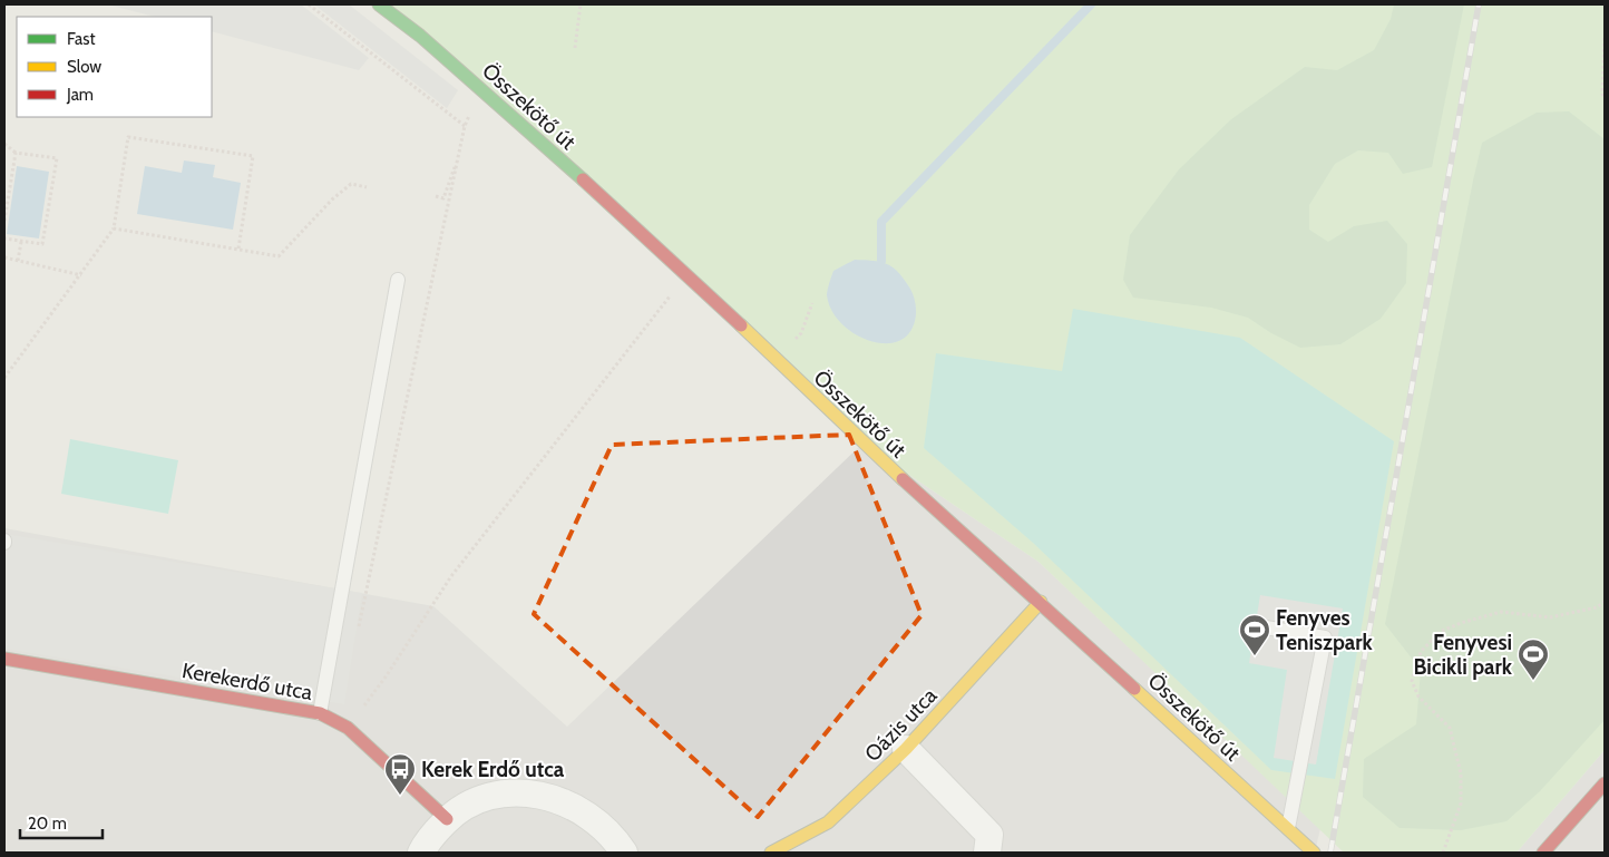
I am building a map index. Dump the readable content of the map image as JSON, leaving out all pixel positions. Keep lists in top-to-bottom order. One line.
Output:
{"streets":{"street":["Összekötő út","Kerekerdő utca","Oázis utca"]},"crossings":[["Összekötő út","Oázis utca"]],"places":{"sports":["Fenyves Teniszpark","Fenyvesi Bicikli park"],"bus stop":["Kerek Erdő utca"]},"legend":["Fast","Slow","Jam"],"scale_bar":"20 m"}
